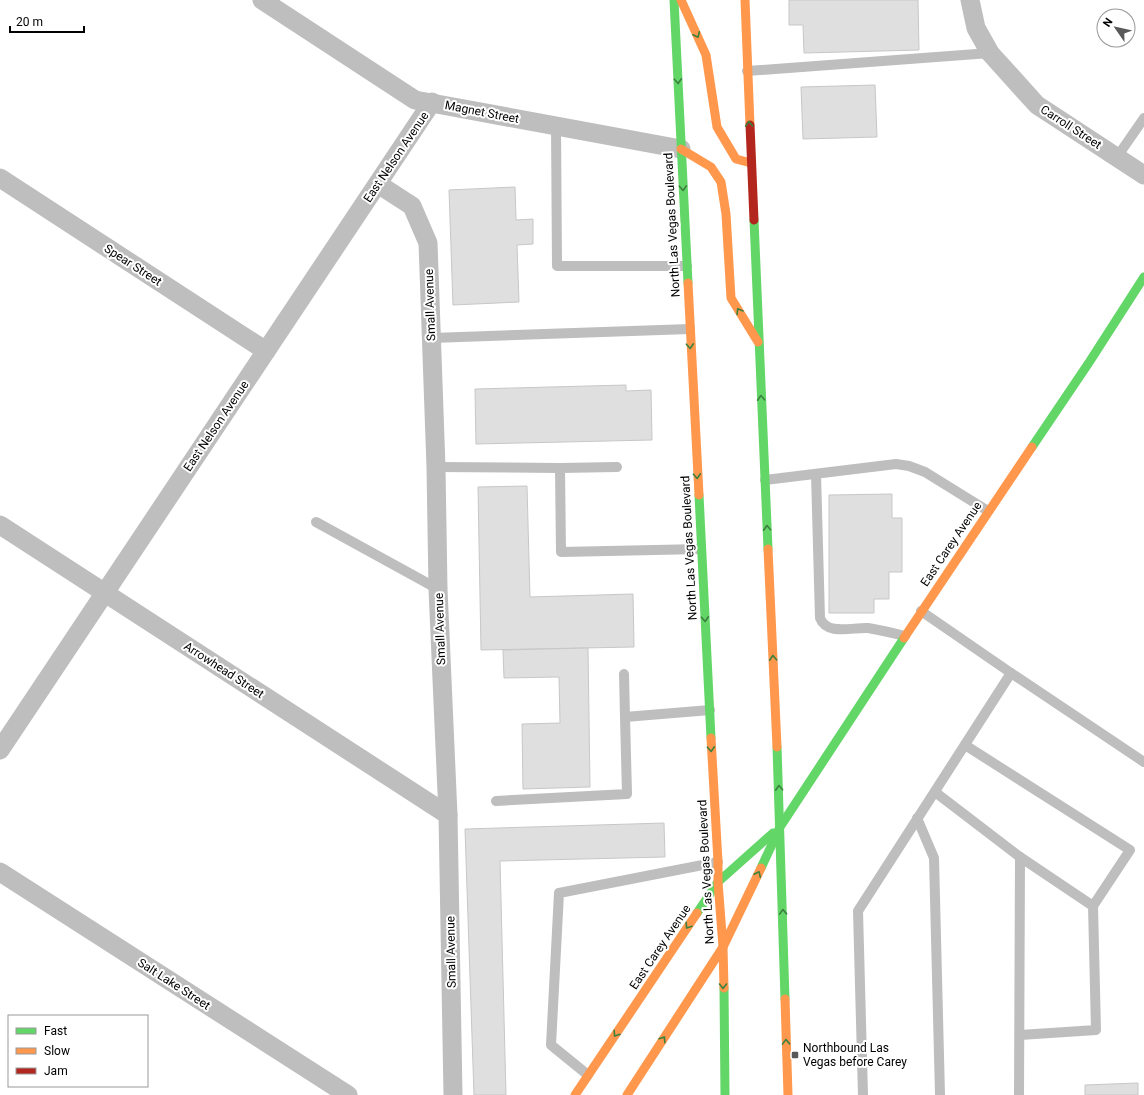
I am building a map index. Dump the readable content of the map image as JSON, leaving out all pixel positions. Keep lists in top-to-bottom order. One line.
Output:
{"streets":{"main road":["North Las Vegas Boulevard","East Carey Avenue"],"street":["Magnet Street","Carroll Street","East Nelson Avenue","Spear Street","Small Avenue","Arrowhead Street","Salt Lake Street"]},"crossings":[["Magnet Street","East Nelson Avenue"],["Magnet Street","North Las Vegas Boulevard"],["East Nelson Avenue","Spear Street"],["East Nelson Avenue","Small Avenue"],["East Nelson Avenue","Arrowhead Street"],["North Las Vegas Boulevard","East Carey Avenue"],["Small Avenue","Arrowhead Street"]],"places":{"transit":["Northbound Las Vegas before Carey"]},"legend":["Fast","Slow","Jam"],"scale_bar":"20 m","north":"top left"}
